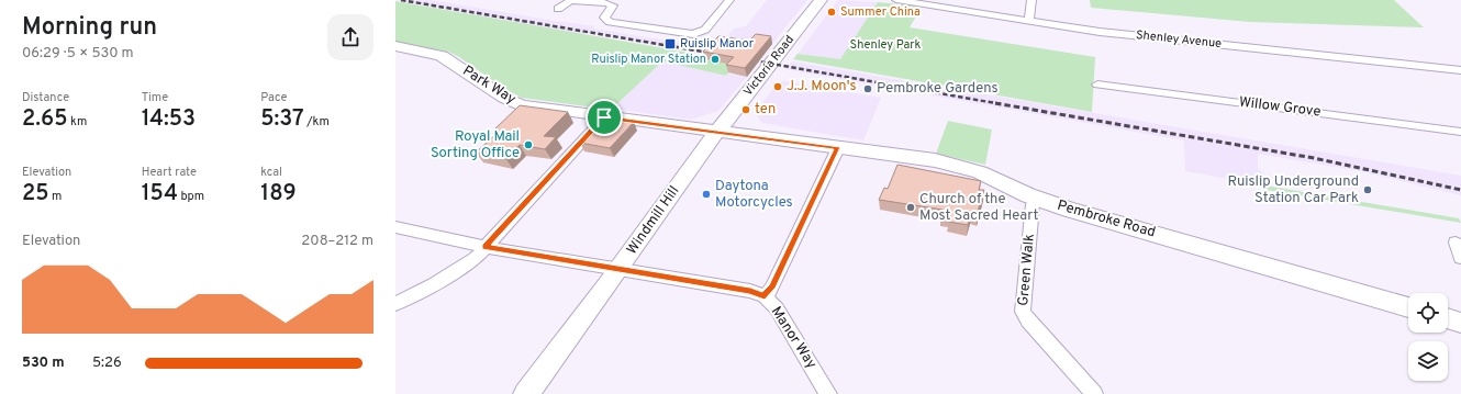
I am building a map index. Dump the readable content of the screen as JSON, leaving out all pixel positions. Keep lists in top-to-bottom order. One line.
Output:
{"streets":{"street":["Shenley Avenue","Victoria Road","Park Way","Willow Grove","Pembroke Road","Windmill Hill","Green Walk","Manor Way"]},"crossings":[["Victoria Road","Park Way"],["Victoria Road","Pembroke Road"],["Victoria Road","Windmill Hill"],["Park Way","Pembroke Road"],["Park Way","Windmill Hill"],["Pembroke Road","Windmill Hill"],["Pembroke Road","Green Walk"],["Windmill Hill","Manor Way"]],"parks":["Shenley Park"],"places":{"other":["Summer China","Ruislip Manor Station","J.J. Moon's","Pembroke Gardens","ten","Royal Mail Sorting Office","Ruislip Underground Station Car Park","Daytona Motorcycles","Church of the Most Sacred Heart"],"transit":["Ruislip Manor"]},"page":{"heading":["Morning run","06:29 · 5 × 530 m"],"stats":[["Distance","2.65 km"],["Time","14:53"],["Pace","5:37 /km"],["Elevation","25 m"],["Heart rate","154 bpm"],["kcal","189"]],"chart":["Elevation","208–212 m"],"list":[{"name":"530 m","note":"5:26"}]}}
